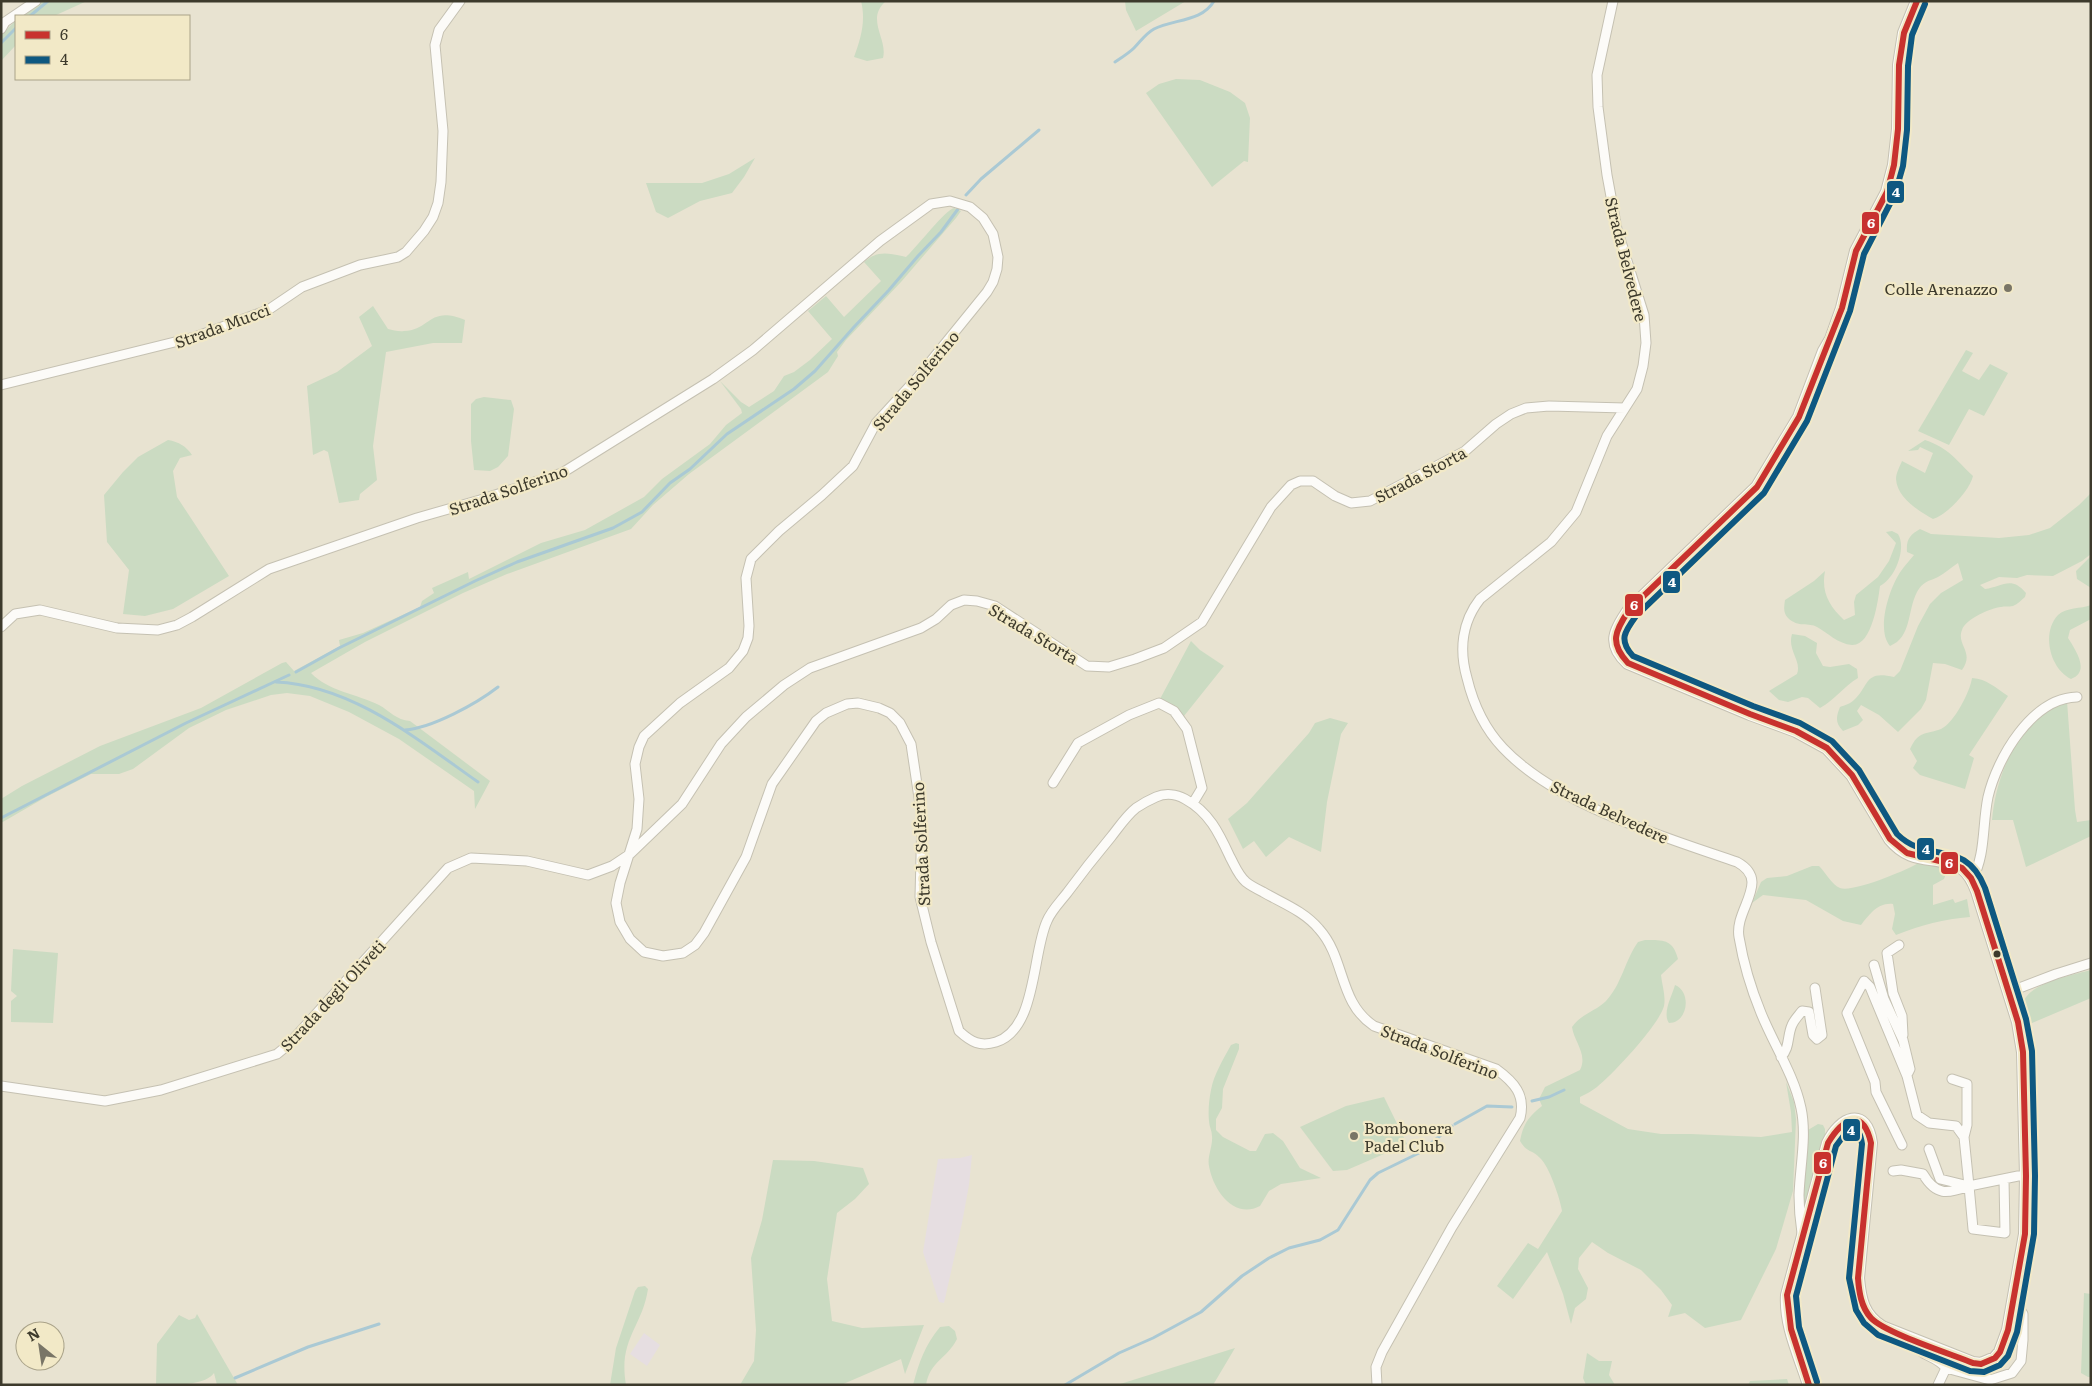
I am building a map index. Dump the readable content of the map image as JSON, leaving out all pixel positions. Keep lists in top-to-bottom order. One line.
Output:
{"streets":{"street":["Strada Belvedere","Strada Mucci","Strada Solferino","Strada Storta","Strada degli Oliveti"]},"crossings":[["Strada Belvedere","Strada Storta"],["Strada Solferino","Strada Storta"],["Strada Solferino","Strada degli Oliveti"],["Strada Storta","Strada degli Oliveti"]],"places":["Colle Arenazzo","Bombonera Padel Club"],"lines":["transit line 6","transit line 4"],"legend":["6","4"],"north":"top left"}
